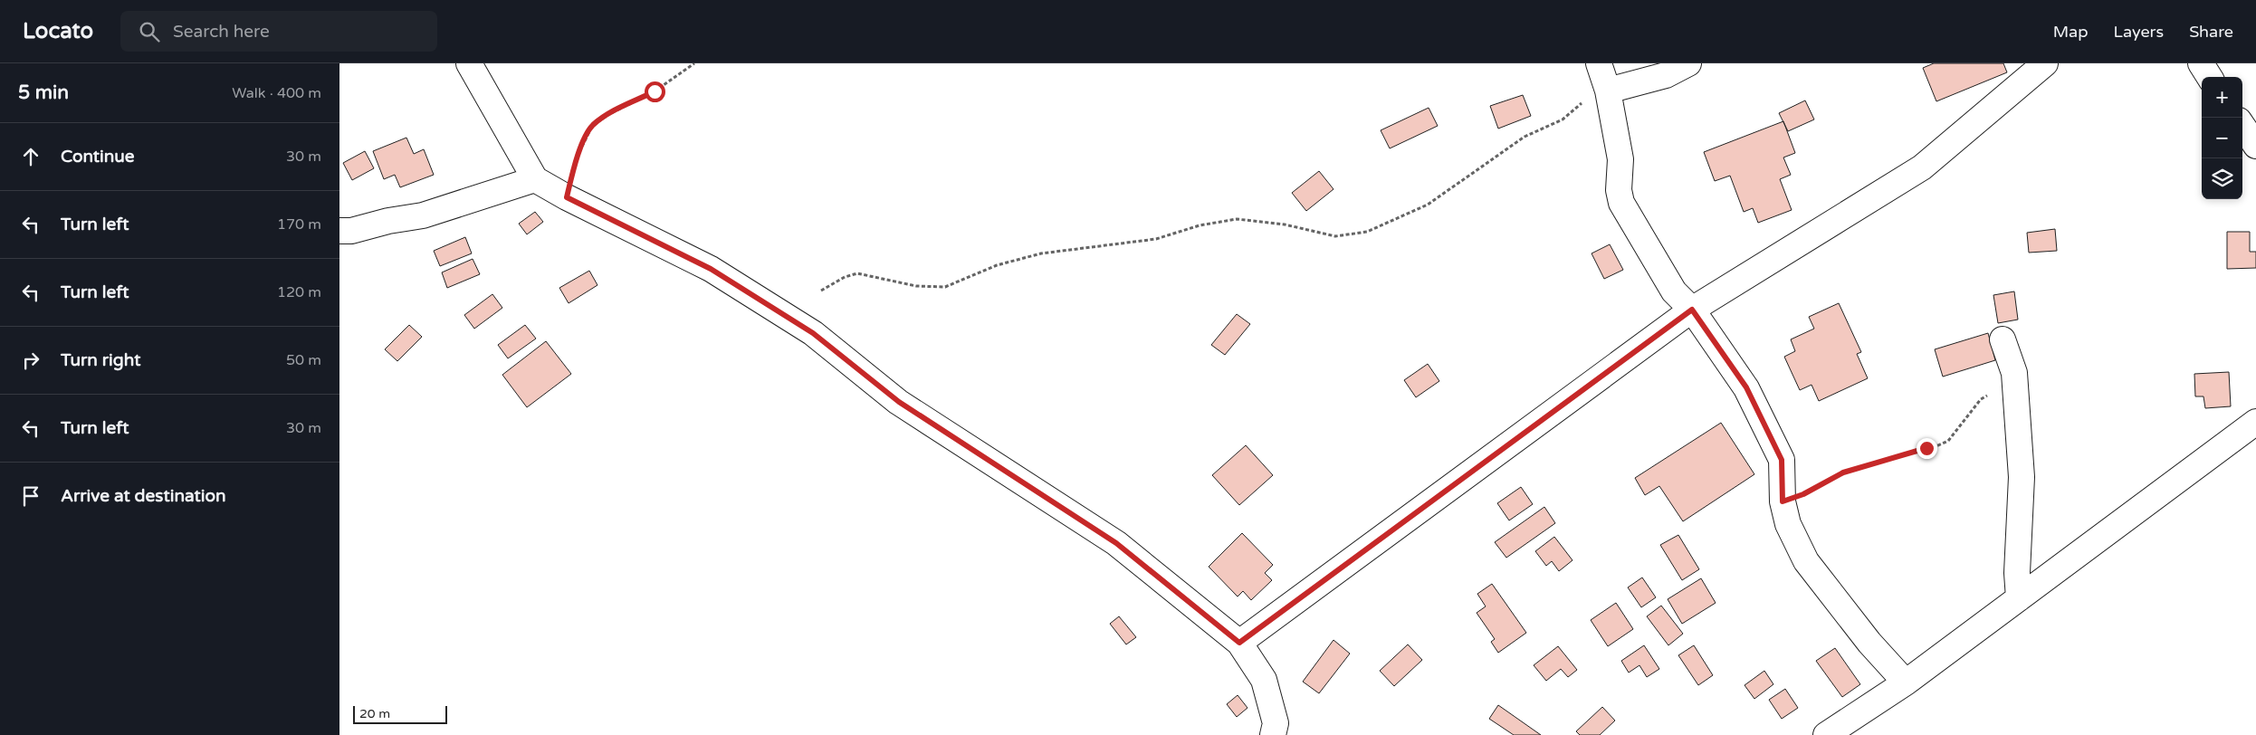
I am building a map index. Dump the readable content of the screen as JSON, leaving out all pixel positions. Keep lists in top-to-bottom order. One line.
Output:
{"scale_bar":"20 m","page":{"header":"Locato","search":"Search here","nav":["Map","Layers","Share"],"heading":["5 min","Walk · 400 m"],"map_buttons":["+","−"],"list":[["Continue","30 m"],["Turn left","170 m"],["Turn left","120 m"],["Turn right","50 m"],["Turn left","30 m"],"Arrive at destination"],"scale":"20 m"}}
